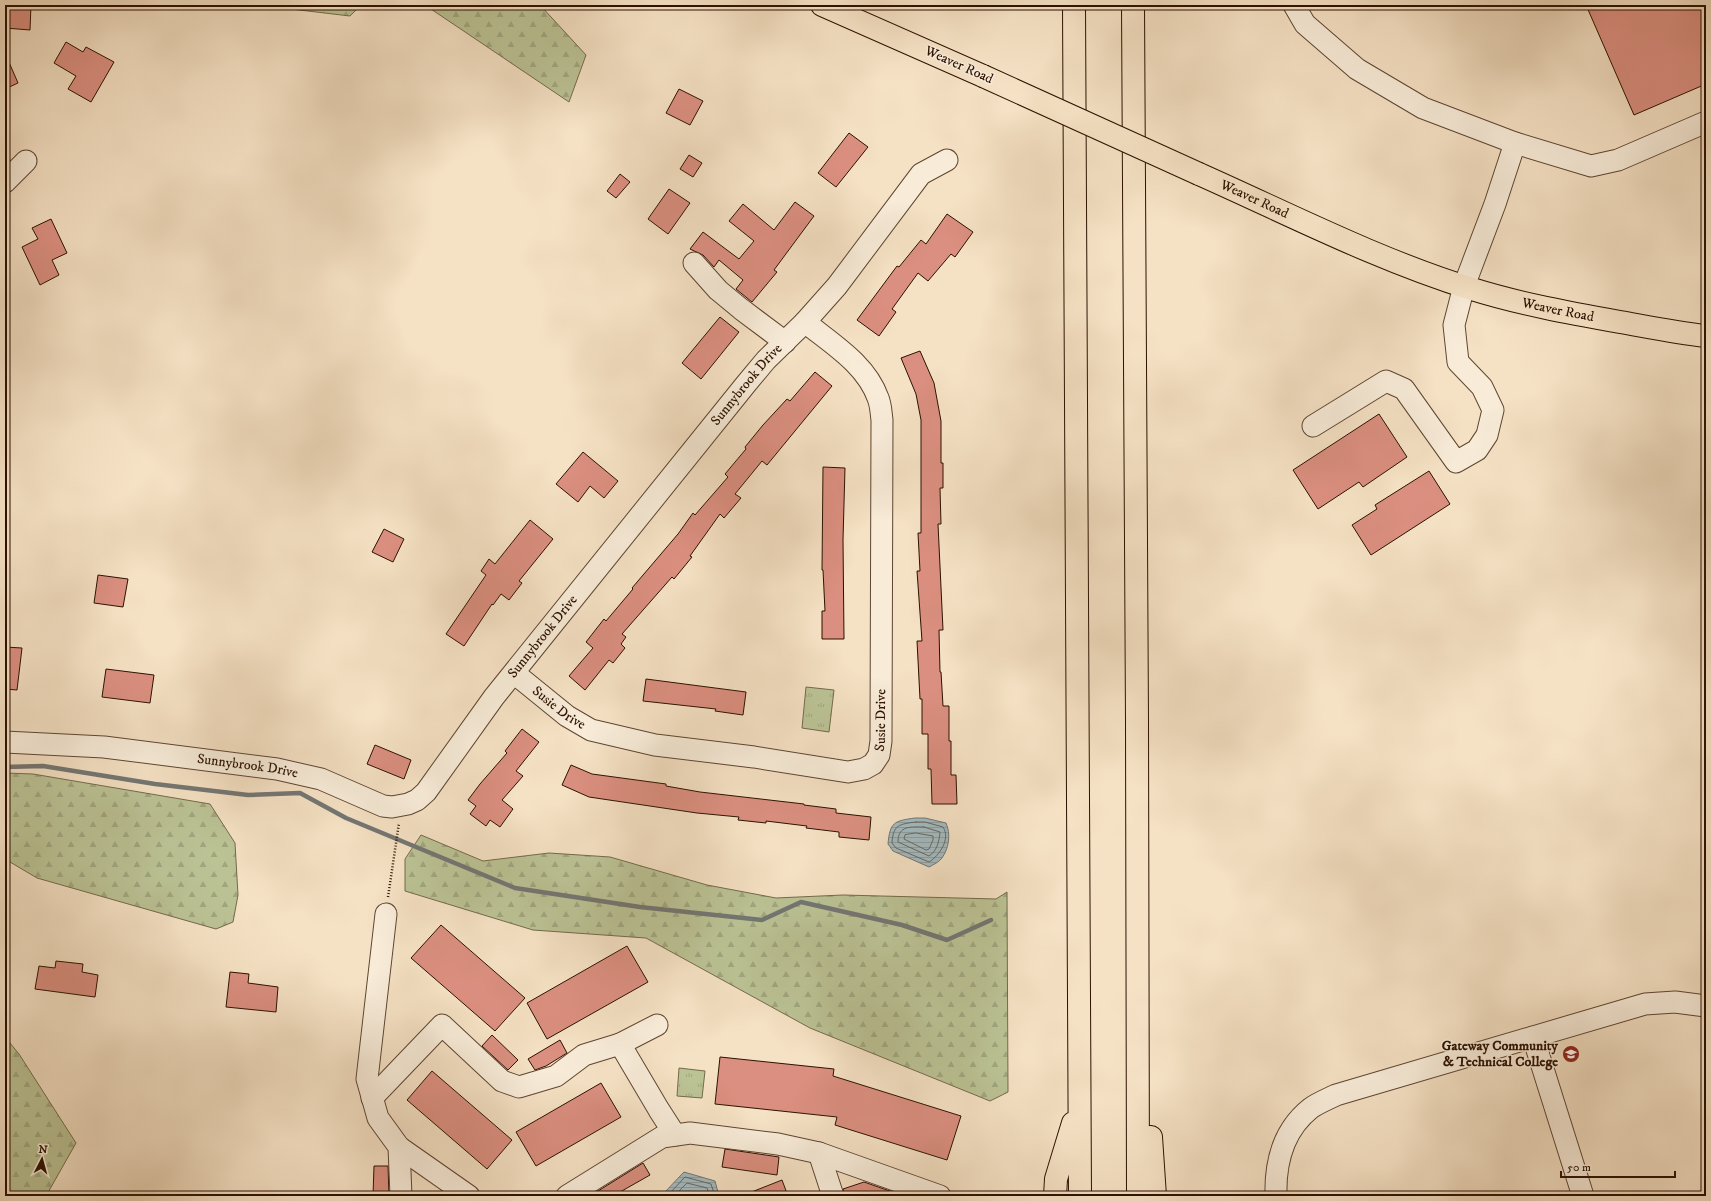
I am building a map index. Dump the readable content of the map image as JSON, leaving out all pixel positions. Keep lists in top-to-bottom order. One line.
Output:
{"streets":{"main road":["Weaver Road"],"street":["Sunnybrook Drive","Susie Drive"]},"crossings":[["Sunnybrook Drive","Susie Drive"]],"places":{"school or university":["Gateway Community & Technical College"]},"scale_bar":"50 m","north":"top"}
